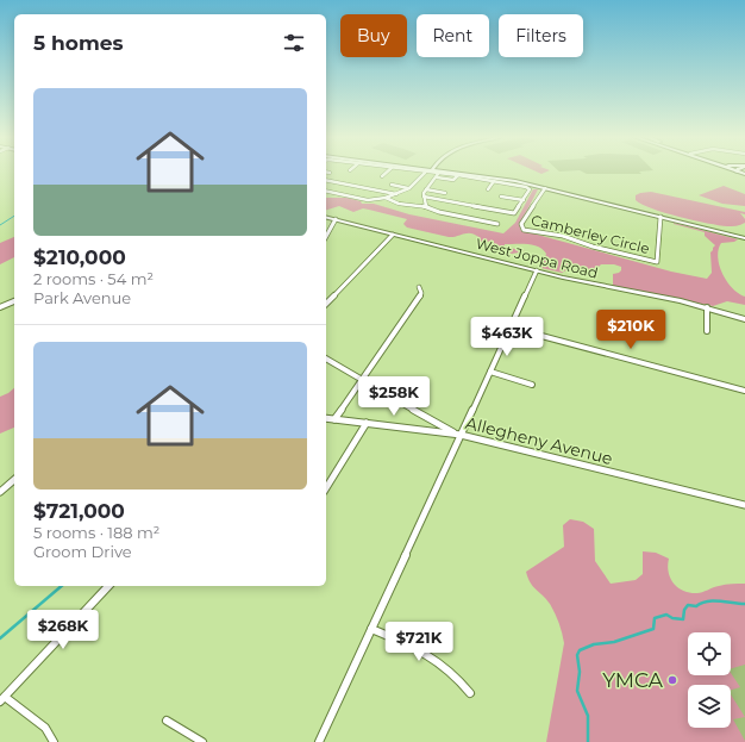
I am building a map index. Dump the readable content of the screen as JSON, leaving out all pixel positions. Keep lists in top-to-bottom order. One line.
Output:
{"streets":{"street":["Camberley Circle","West Joppa Road","Allegheny Avenue"]},"places":["YMCA"],"page":{"chip":["Buy","Rent","Filters"],"heading":"5 homes","list":[{"name":"$210,000","note":"2 rooms · 54 m² · Park Avenue"},{"name":"$721,000","note":"5 rooms · 188 m² · Groom Drive"}],"price":["$210K","$463K","$258K","$268K","$721K"]}}
